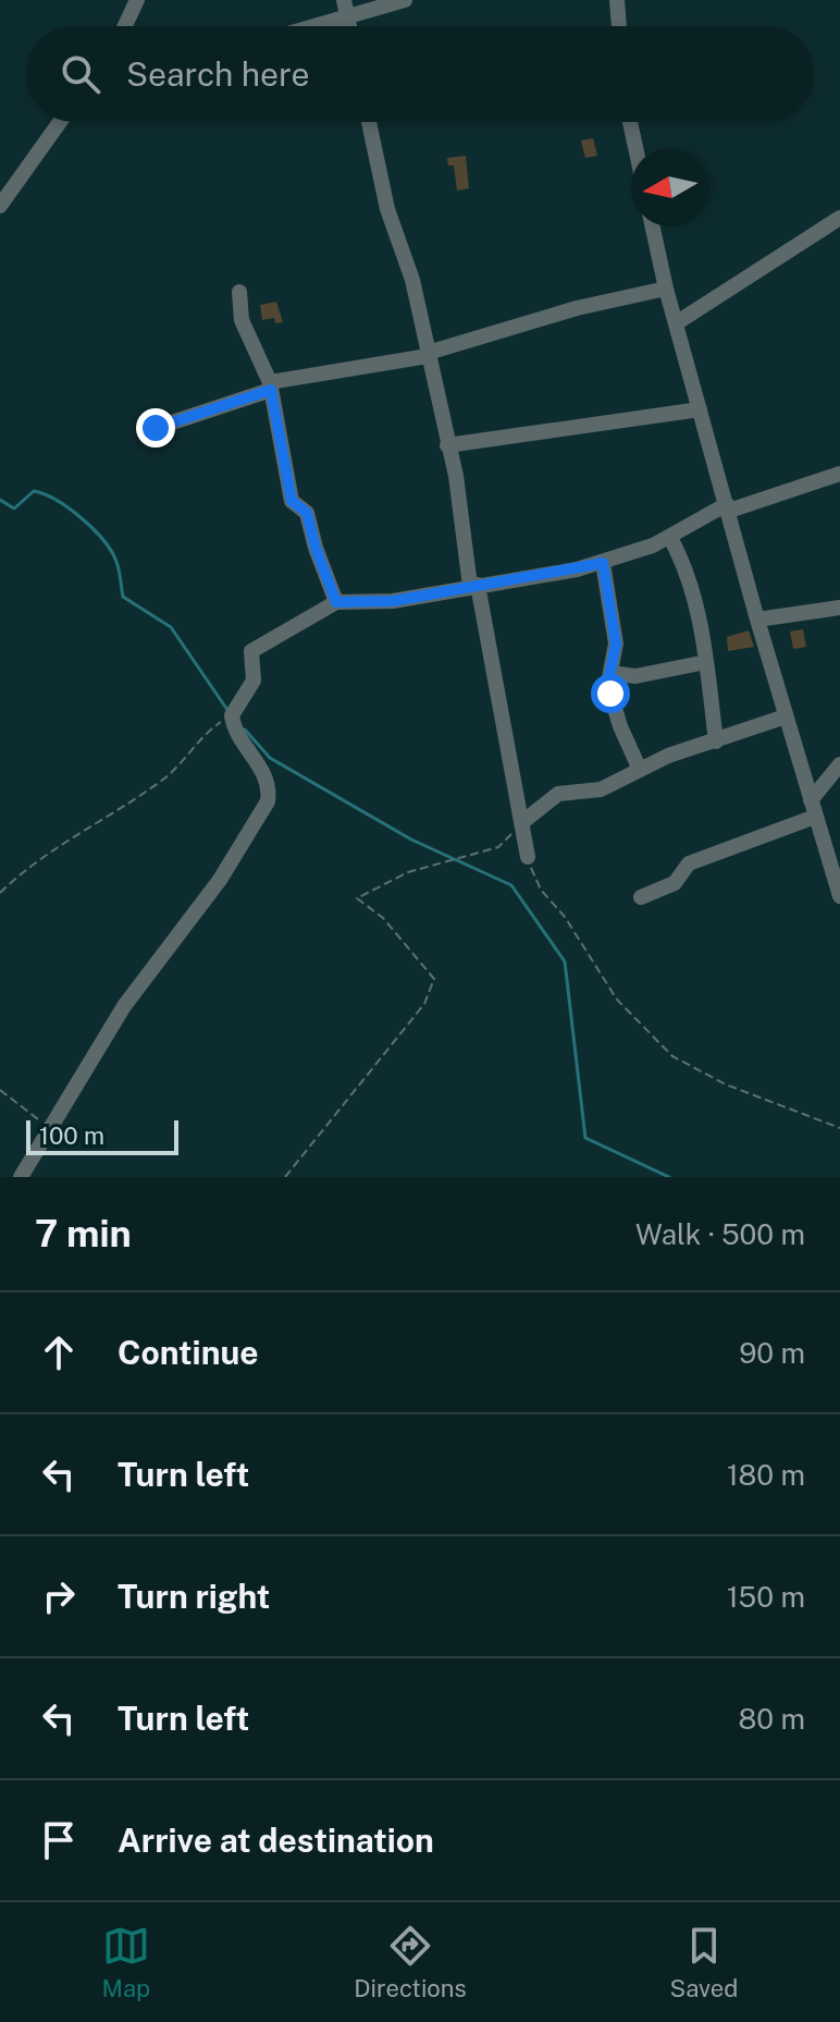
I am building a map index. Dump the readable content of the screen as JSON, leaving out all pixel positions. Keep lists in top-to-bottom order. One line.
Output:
{"scale_bar":"100 m","north":"left","page":{"search":"Search here","scale":"100 m","heading":["7 min","Walk · 500 m"],"list":[["Continue","90 m"],["Turn left","180 m"],["Turn right","150 m"],["Turn left","80 m"],"Arrive at destination"],"nav":["Map","Directions","Saved"]}}
